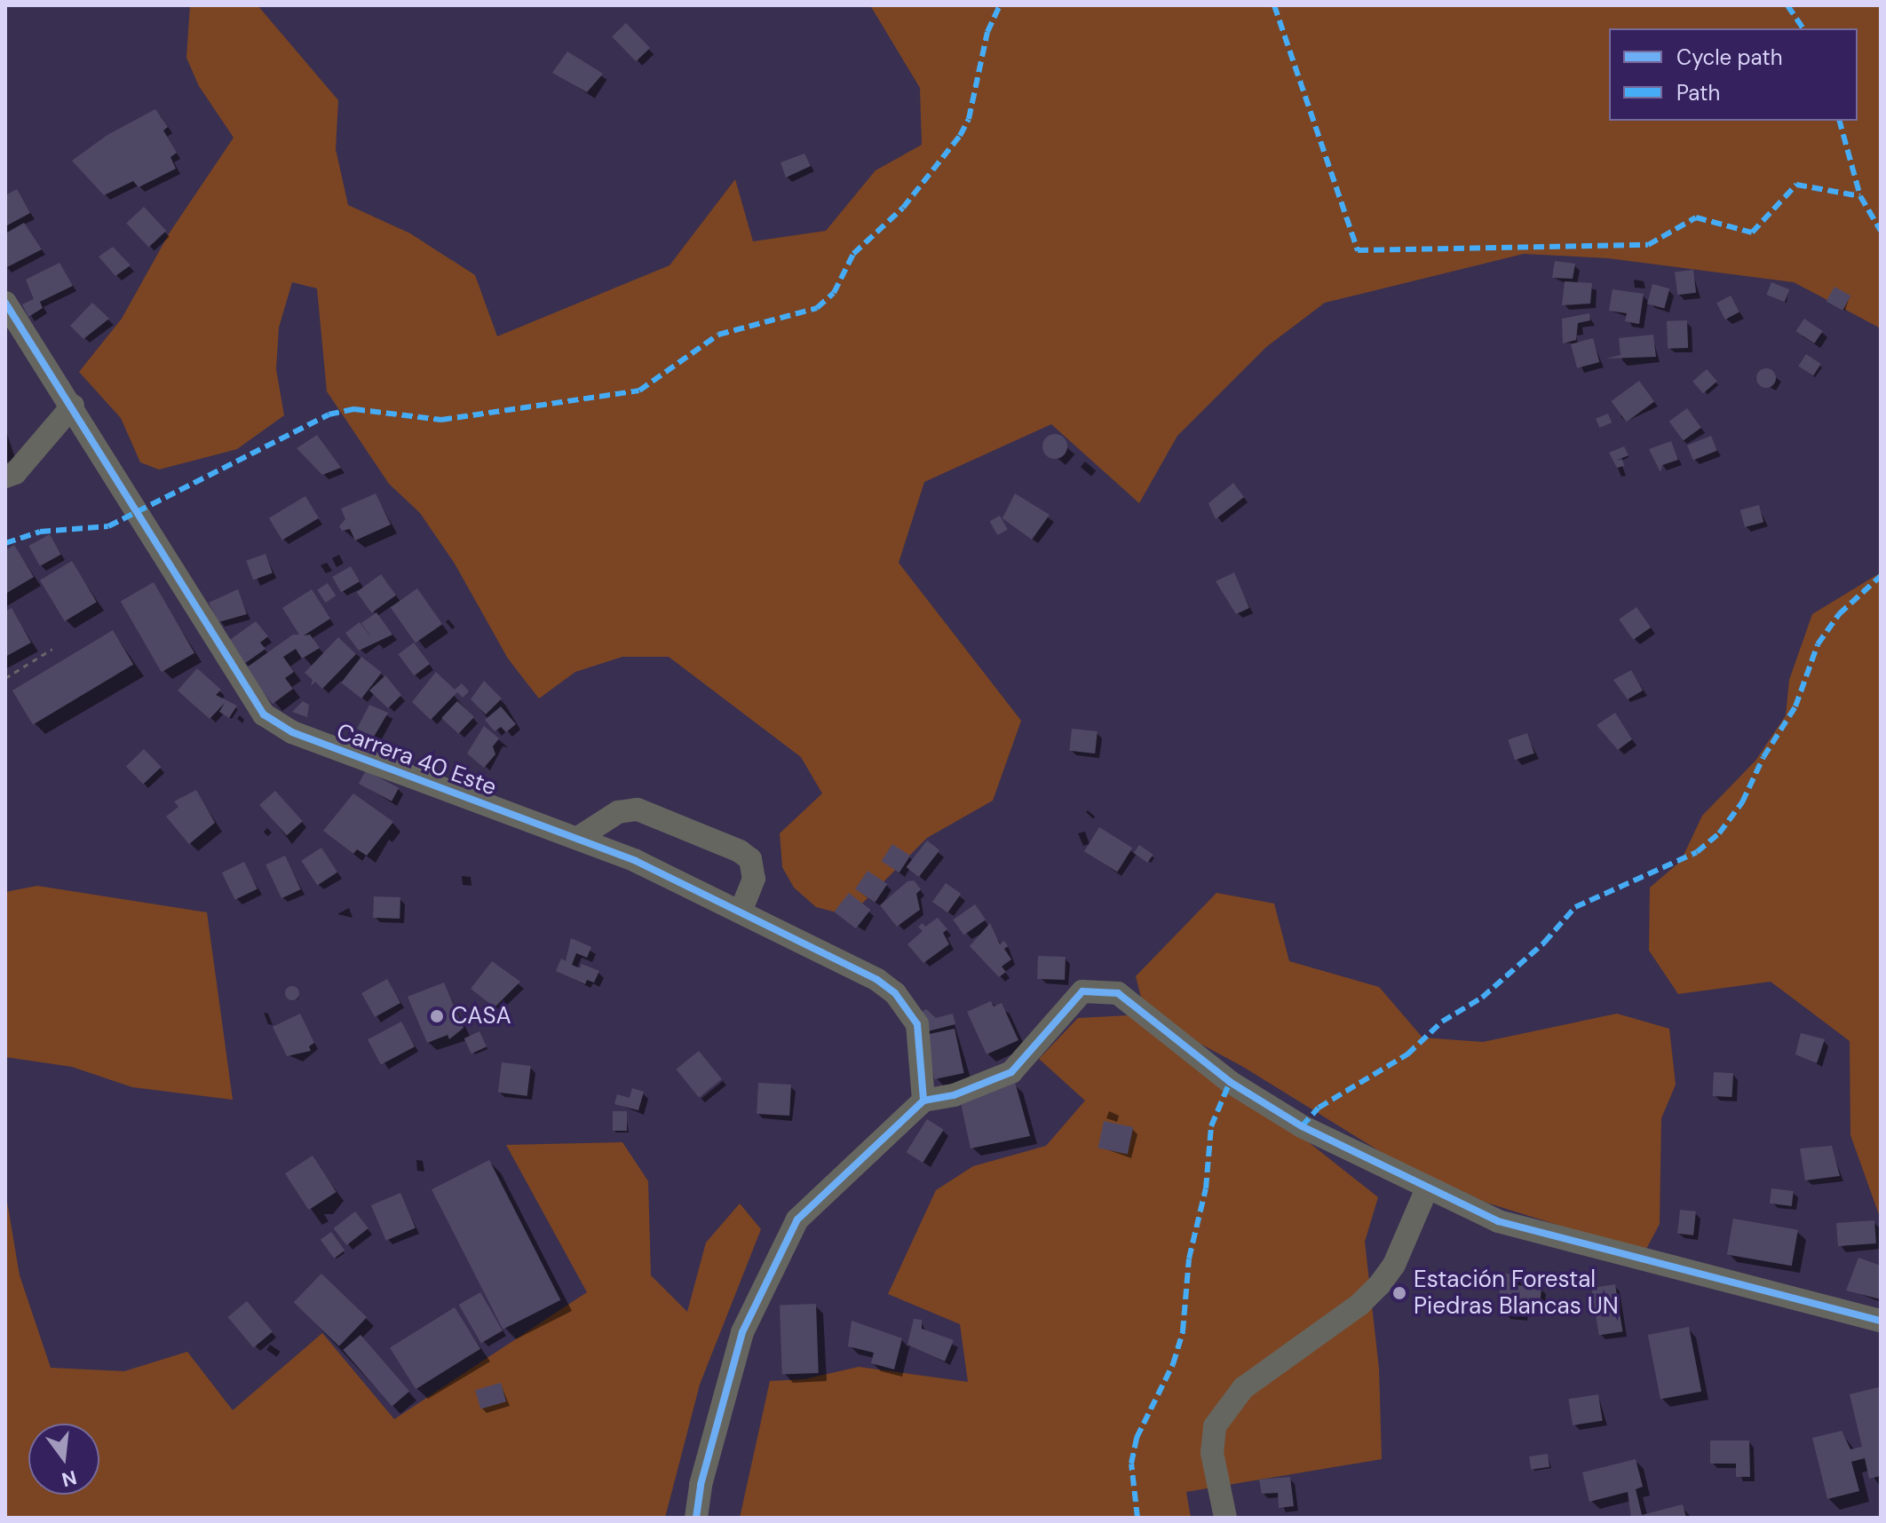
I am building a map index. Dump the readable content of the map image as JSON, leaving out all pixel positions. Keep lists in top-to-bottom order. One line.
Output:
{"streets":{"street":["Carrera 40 Este"]},"places":["CASA","Estación Forestal Piedras Blancas UN"],"legend":["Cycle path","Path"],"north":"bottom"}
